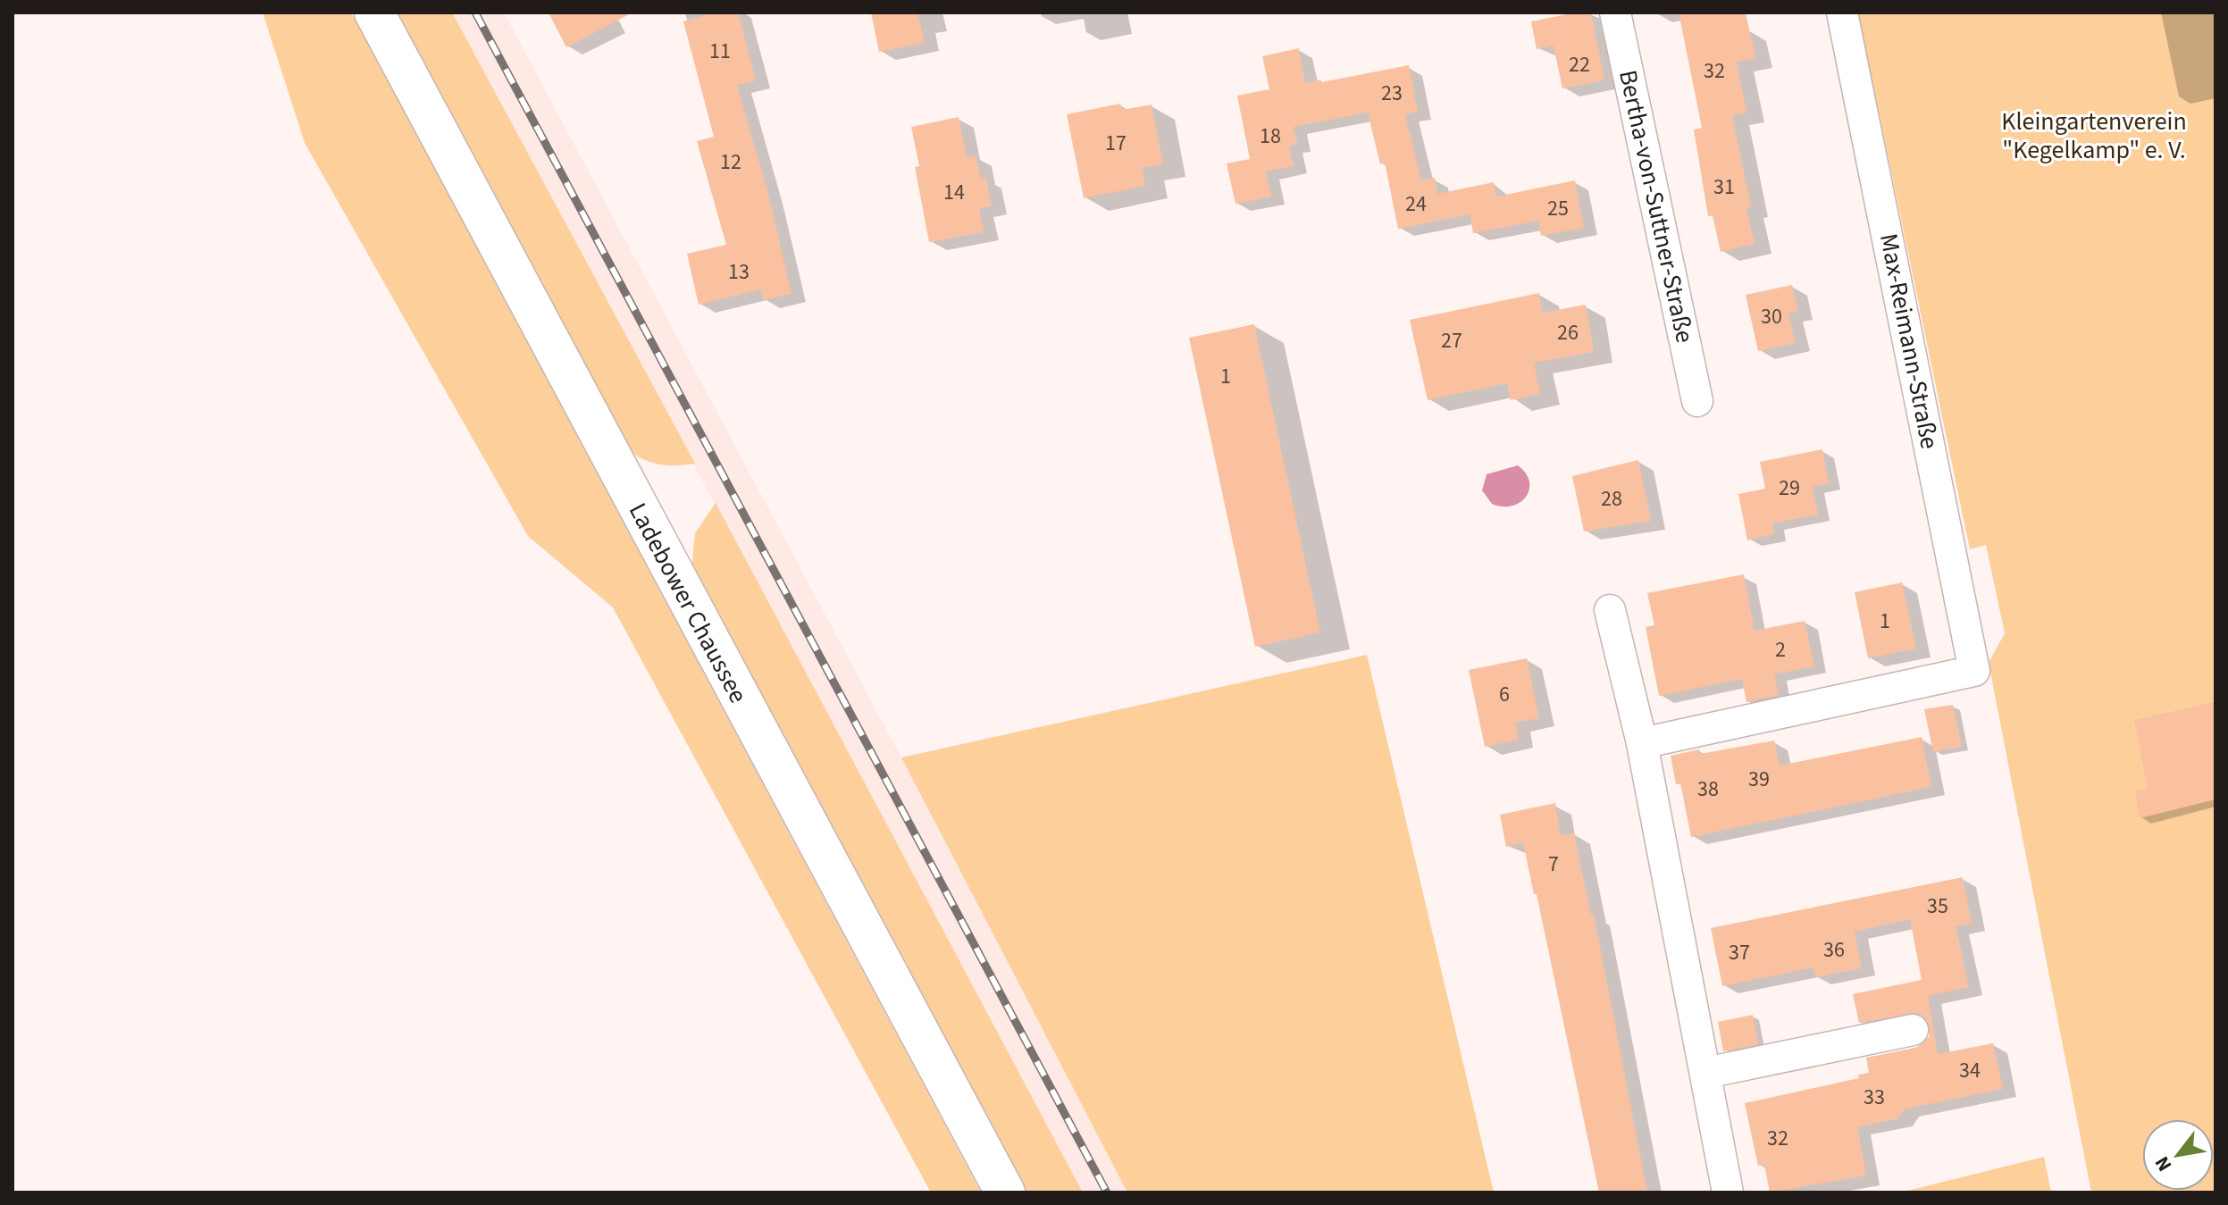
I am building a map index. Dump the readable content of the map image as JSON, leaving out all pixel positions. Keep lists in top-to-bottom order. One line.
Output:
{"streets":{"street":["Bertha-von-Suttner-Straße","Max-Reimann-Straße","Ladebower Chaussee"]},"parks":["Kleingartenverein \"Kegelkamp\" e. V."],"house_numbers":["11","22","32","23","18","17","12","31","14","24","25","13","30","26","27","1","29","28","1","2","6","39","38","7","35","36","37","34","33","32"],"north":"bottom left"}
